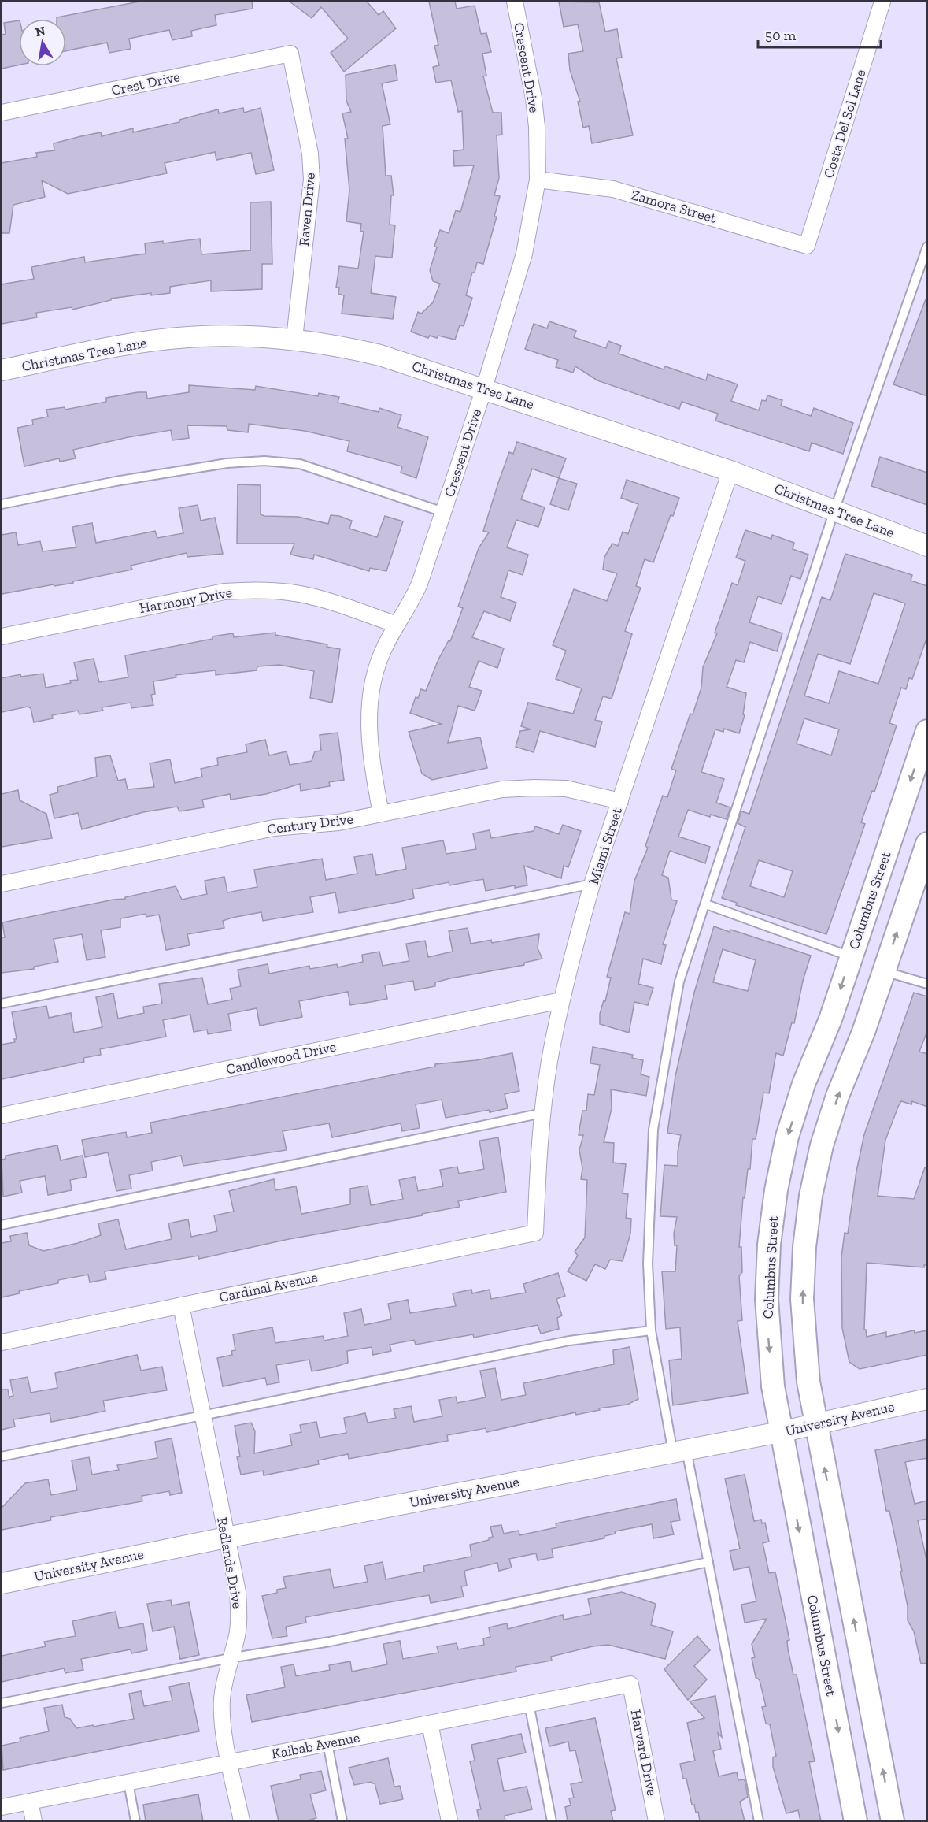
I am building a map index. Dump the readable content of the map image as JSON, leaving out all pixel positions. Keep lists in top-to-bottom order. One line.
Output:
{"streets":{"main road":["Columbus Street"],"street":["Crescent Drive","Crest Drive","Costa Del Sol Lane","Zamora Street","Raven Drive","Christmas Tree Lane","Harmony Drive","Century Drive","Miami Street","Candlewood Drive","Cardinal Avenue","University Avenue","Redlands Drive","Kaibab Avenue","Harvard Drive"]},"crossings":[["Crescent Drive","Zamora Street"],["Crescent Drive","Christmas Tree Lane"],["Crescent Drive","Harmony Drive"],["Crescent Drive","Century Drive"],["Crest Drive","Raven Drive"],["Costa Del Sol Lane","Zamora Street"],["Raven Drive","Christmas Tree Lane"],["Christmas Tree Lane","Miami Street"],["Century Drive","Miami Street"],["Miami Street","Candlewood Drive"],["Miami Street","Cardinal Avenue"],["Columbus Street","University Avenue"],["Cardinal Avenue","Redlands Drive"],["University Avenue","Redlands Drive"],["Redlands Drive","Kaibab Avenue"],["Kaibab Avenue","Harvard Drive"]],"scale_bar":"50 m","north":"top"}
